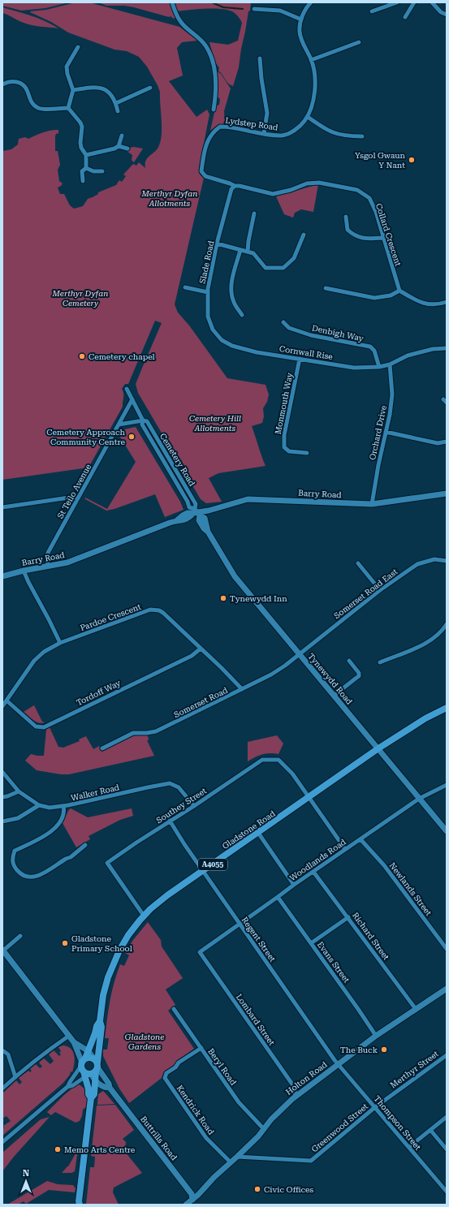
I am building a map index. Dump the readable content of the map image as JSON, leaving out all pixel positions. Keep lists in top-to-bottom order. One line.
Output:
{"streets":{"main road":["Gladstone Road","A4055"],"street":["Lydstep Road","Collard Crescent","Slade Road","Denbigh Way","Cornwall Rise","Monmouth Way","Orchard Drive","Cemetery Road","St Teilo Avenue","Barry Road","Somerset Road East","Pardoe Crescent","Tynewydd Road","Tordoff Way","Somerset Road","Walker Road","Southey Street","Woodlands Road","Newlands Street","Richard Street","Regent Street","Evans Street","Lombard Street","Beryl Road","Merthyr Street","Holton Road","Kendrick Road","Thompson Street","Greenwood Street","Buttrills Road"]},"crossings":[["Lydstep Road","Collard Crescent"],["Collard Crescent","Slade Road"],["Slade Road","Cornwall Rise"],["Denbigh Way","Cornwall Rise"],["Cornwall Rise","Monmouth Way"],["Cornwall Rise","Orchard Drive"],["Orchard Drive","Barry Road"],["Cemetery Road","St Teilo Avenue"],["Cemetery Road","Barry Road"],["Cemetery Road","Tynewydd Road"],["St Teilo Avenue","Barry Road"],["Barry Road","Tynewydd Road"],["Somerset Road East","Tynewydd Road"],["Somerset Road East","Somerset Road"],["Pardoe Crescent","Tordoff Way"],["Pardoe Crescent","Somerset Road"],["Tynewydd Road","Somerset Road"],["Tynewydd Road","Gladstone Road"],["Tynewydd Road","Woodlands Road"],["Walker Road","Southey Street"],["Southey Street","Gladstone Road"],["Southey Street","Regent Street"],["Gladstone Road","Regent Street"],["Gladstone Road","Buttrills Road"],["Woodlands Road","Newlands Street"],["Woodlands Road","Richard Street"],["Woodlands Road","Regent Street"],["Woodlands Road","Evans Street"],["Woodlands Road","Lombard Street"],["Richard Street","Holton Road"],["Regent Street","Holton Road"],["Regent Street","Thompson Street"],["Evans Street","Holton Road"],["Lombard Street","Holton Road"],["Beryl Road","Holton Road"],["Beryl Road","Kendrick Road"],["Merthyr Street","Thompson Street"],["Merthyr Street","Greenwood Street"],["Holton Road","Kendrick Road"],["Holton Road","Thompson Street"],["Holton Road","Greenwood Street"],["Holton Road","Buttrills Road"],["Thompson Street","Greenwood Street"]],"parks":["Merthyr Dyfan Allotments","Merthyr Dyfan Cemetery","Cemetery Hill Allotments","Gladstone Gardens"],"places":["Ysgol Gwaun Y Nant","Cemetery chapel","Cemetery Approach Community Centre","Tynewydd Inn","Gladstone Primary School","The Buck","Memo Arts Centre","Civic Offices"],"north":"top"}
